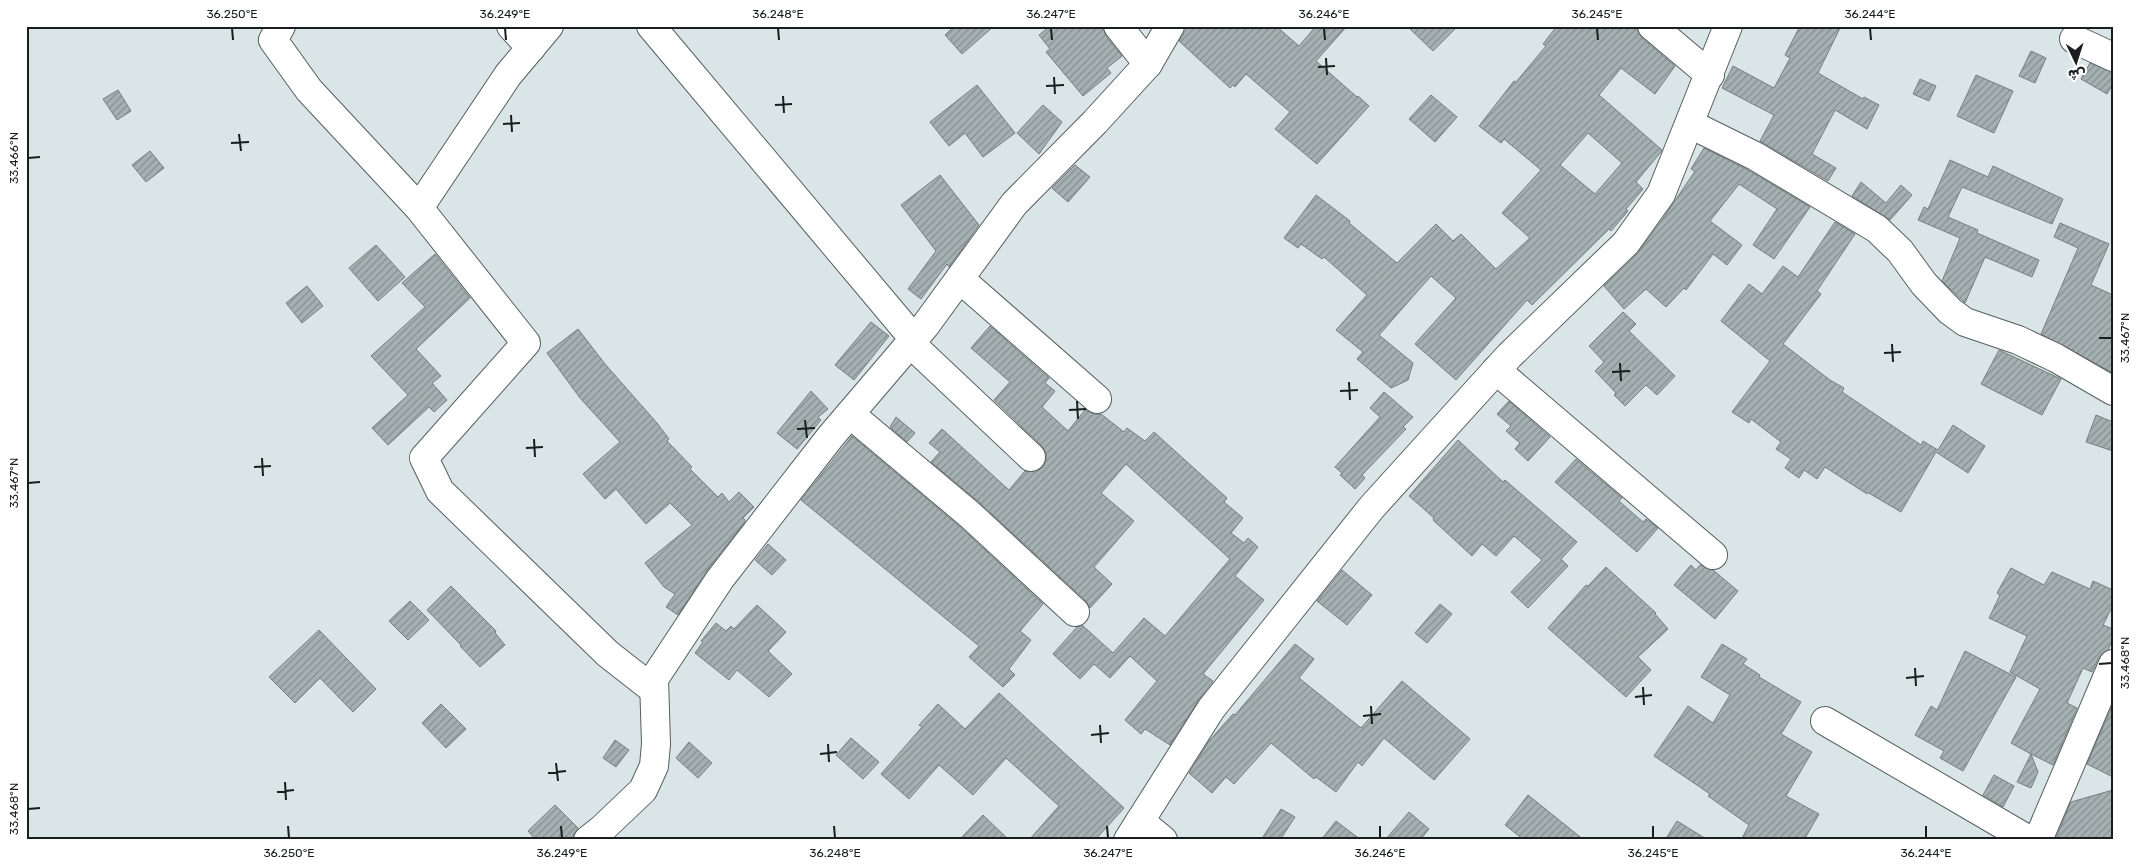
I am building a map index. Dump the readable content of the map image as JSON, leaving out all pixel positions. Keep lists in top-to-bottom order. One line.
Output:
{"north":"bottom","coordinates":["36.250°E","36.249°E","36.248°E","36.247°E","36.246°E","36.245°E","36.244°E","33.466°N","33.467°N","33.468°N"]}
